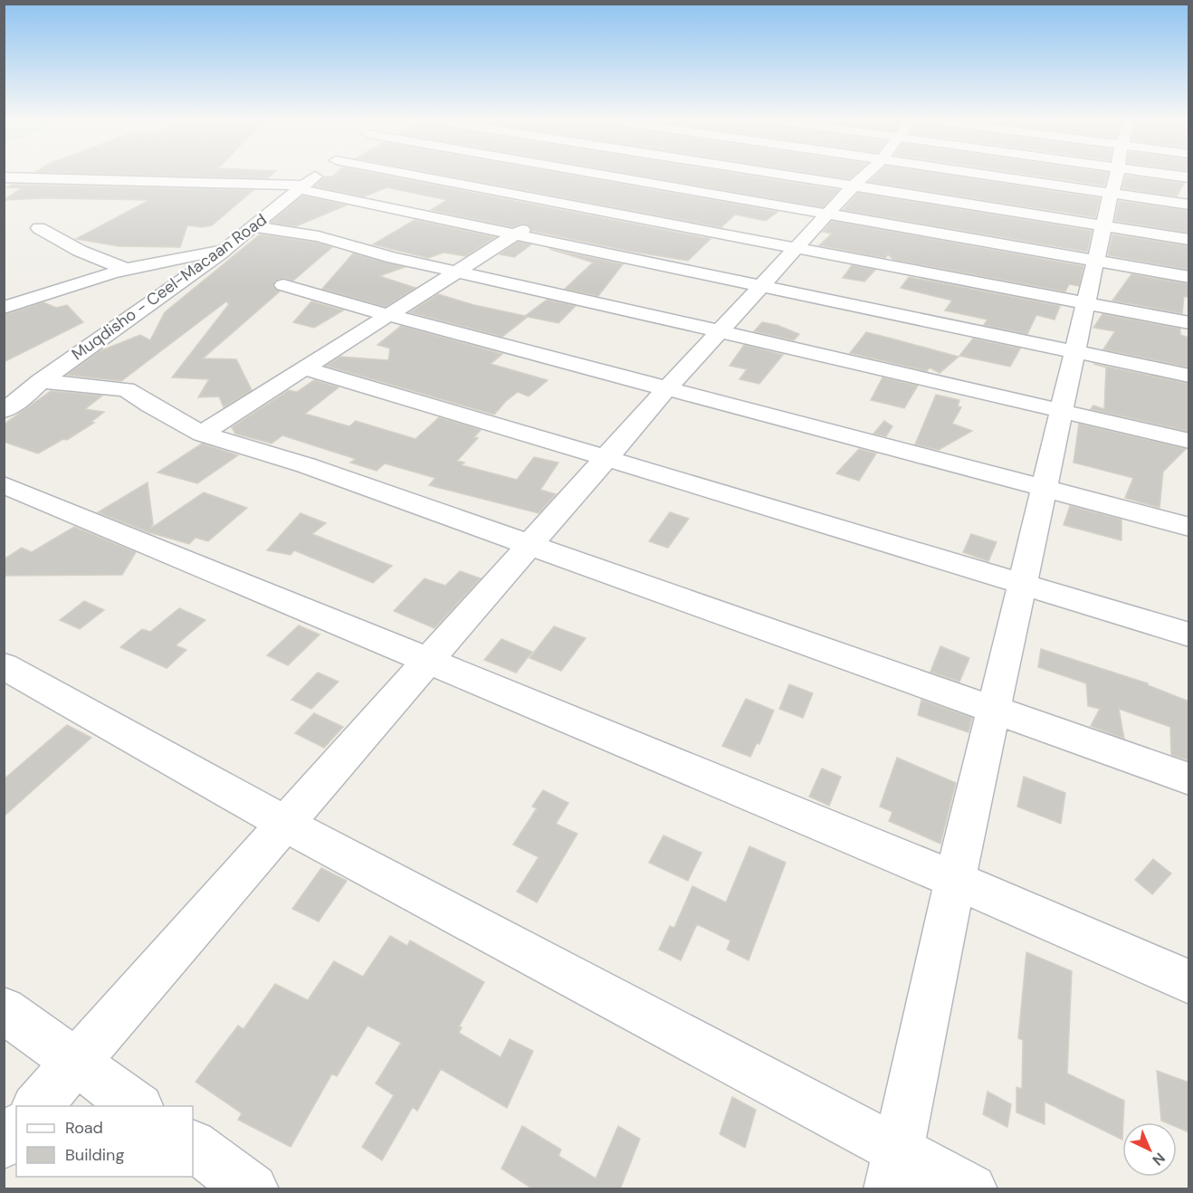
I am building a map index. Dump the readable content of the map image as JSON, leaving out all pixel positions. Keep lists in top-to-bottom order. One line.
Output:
{"streets":{"street":["Muqdisho - Ceel-Macaan Road"]},"legend":["Road","Building"],"north":"bottom right"}
